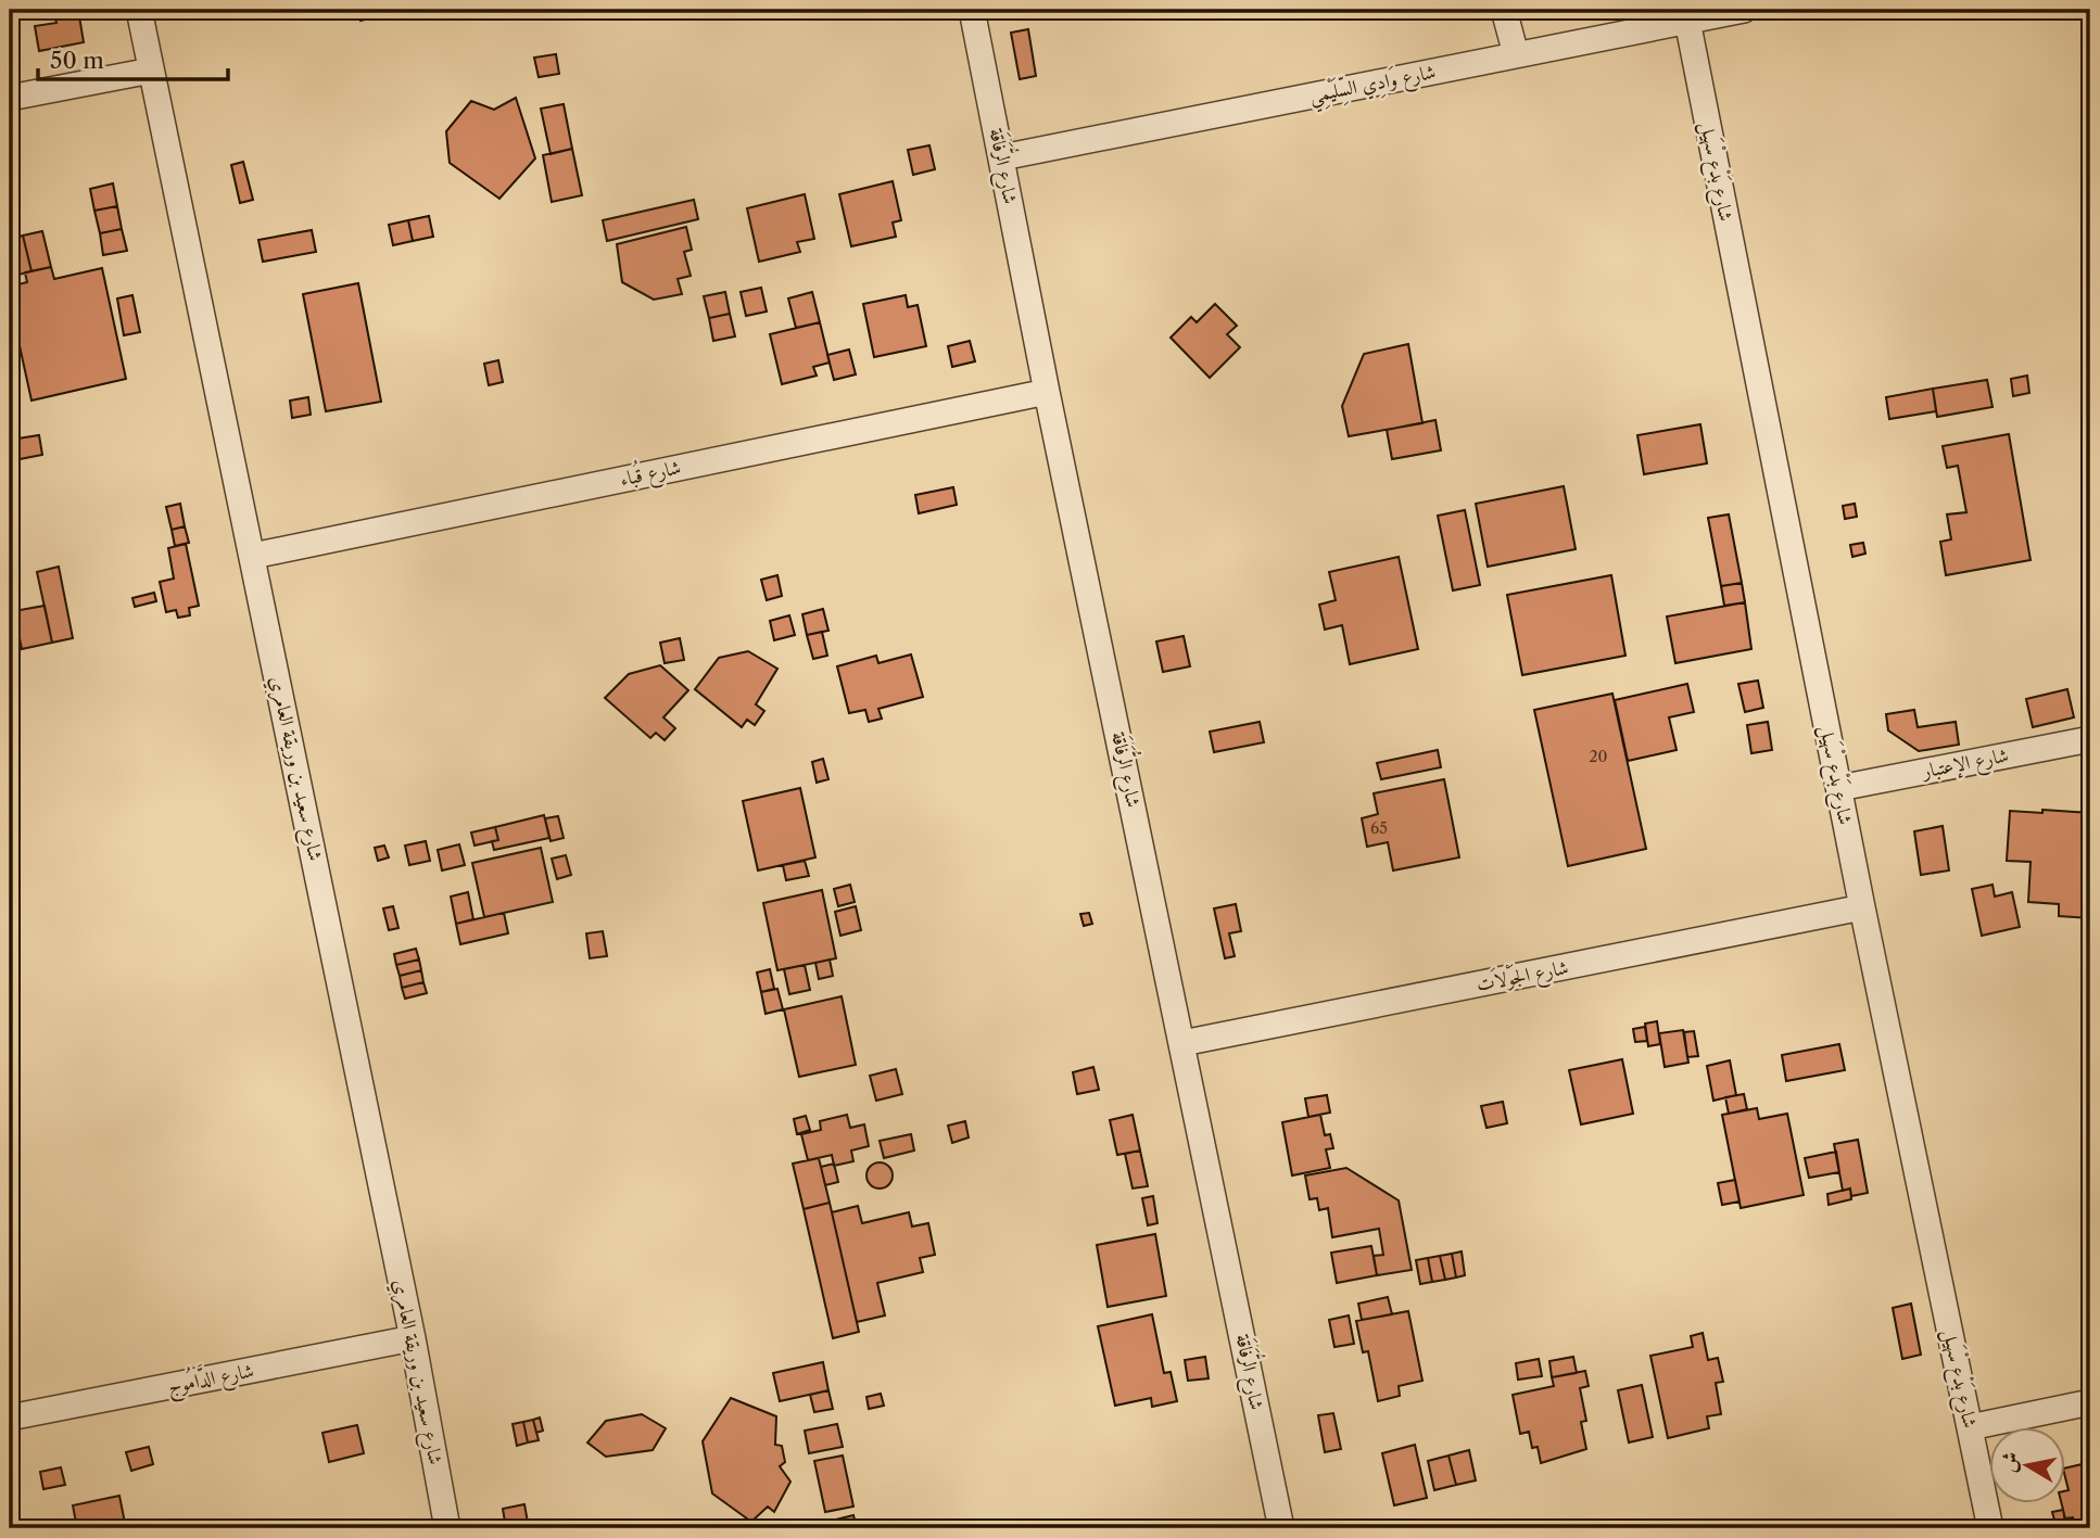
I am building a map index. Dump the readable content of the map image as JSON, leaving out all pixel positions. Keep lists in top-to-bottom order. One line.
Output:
{"streets":{"street":["شارع وَادِي السِّلَيْمِي","شارع الرُّفَاقَة","شارع بَدْع سْهَيل","شارع قُباء","شارع الإعتبار","شارع سعيد بن وريقة العامري","شارع الجَوْلاَت","شارع الدَّامُوج"]},"crossings":[["شارع وَادِي السِّلَيْمِي","شارع الرُّفَاقَة"],["شارع وَادِي السِّلَيْمِي","شارع بَدْع سْهَيل"],["شارع الرُّفَاقَة","شارع قُباء"],["شارع الرُّفَاقَة","شارع الجَوْلاَت"],["شارع بَدْع سْهَيل","شارع الإعتبار"],["شارع بَدْع سْهَيل","شارع الجَوْلاَت"],["شارع قُباء","شارع سعيد بن وريقة العامري"],["شارع سعيد بن وريقة العامري","شارع الدَّامُوج"]],"house_numbers":["20","65"],"scale_bar":"50 m","north":"left"}
